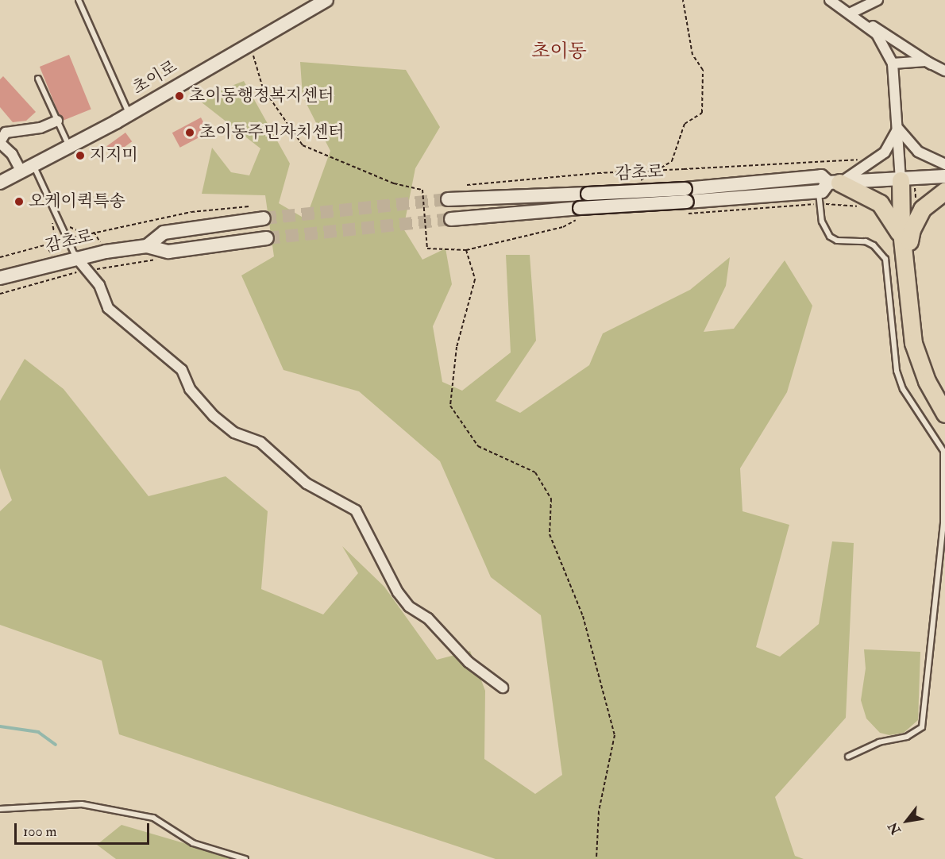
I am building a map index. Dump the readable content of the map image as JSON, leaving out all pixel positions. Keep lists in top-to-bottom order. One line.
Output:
{"streets":{"main road":["초이로","감초로"]},"districts":["초이동"],"places":["초이동행정복지센터","초이동주민자치센터","지지미","오케이퀵특송"],"scale_bar":"100 m","north":"bottom left"}
